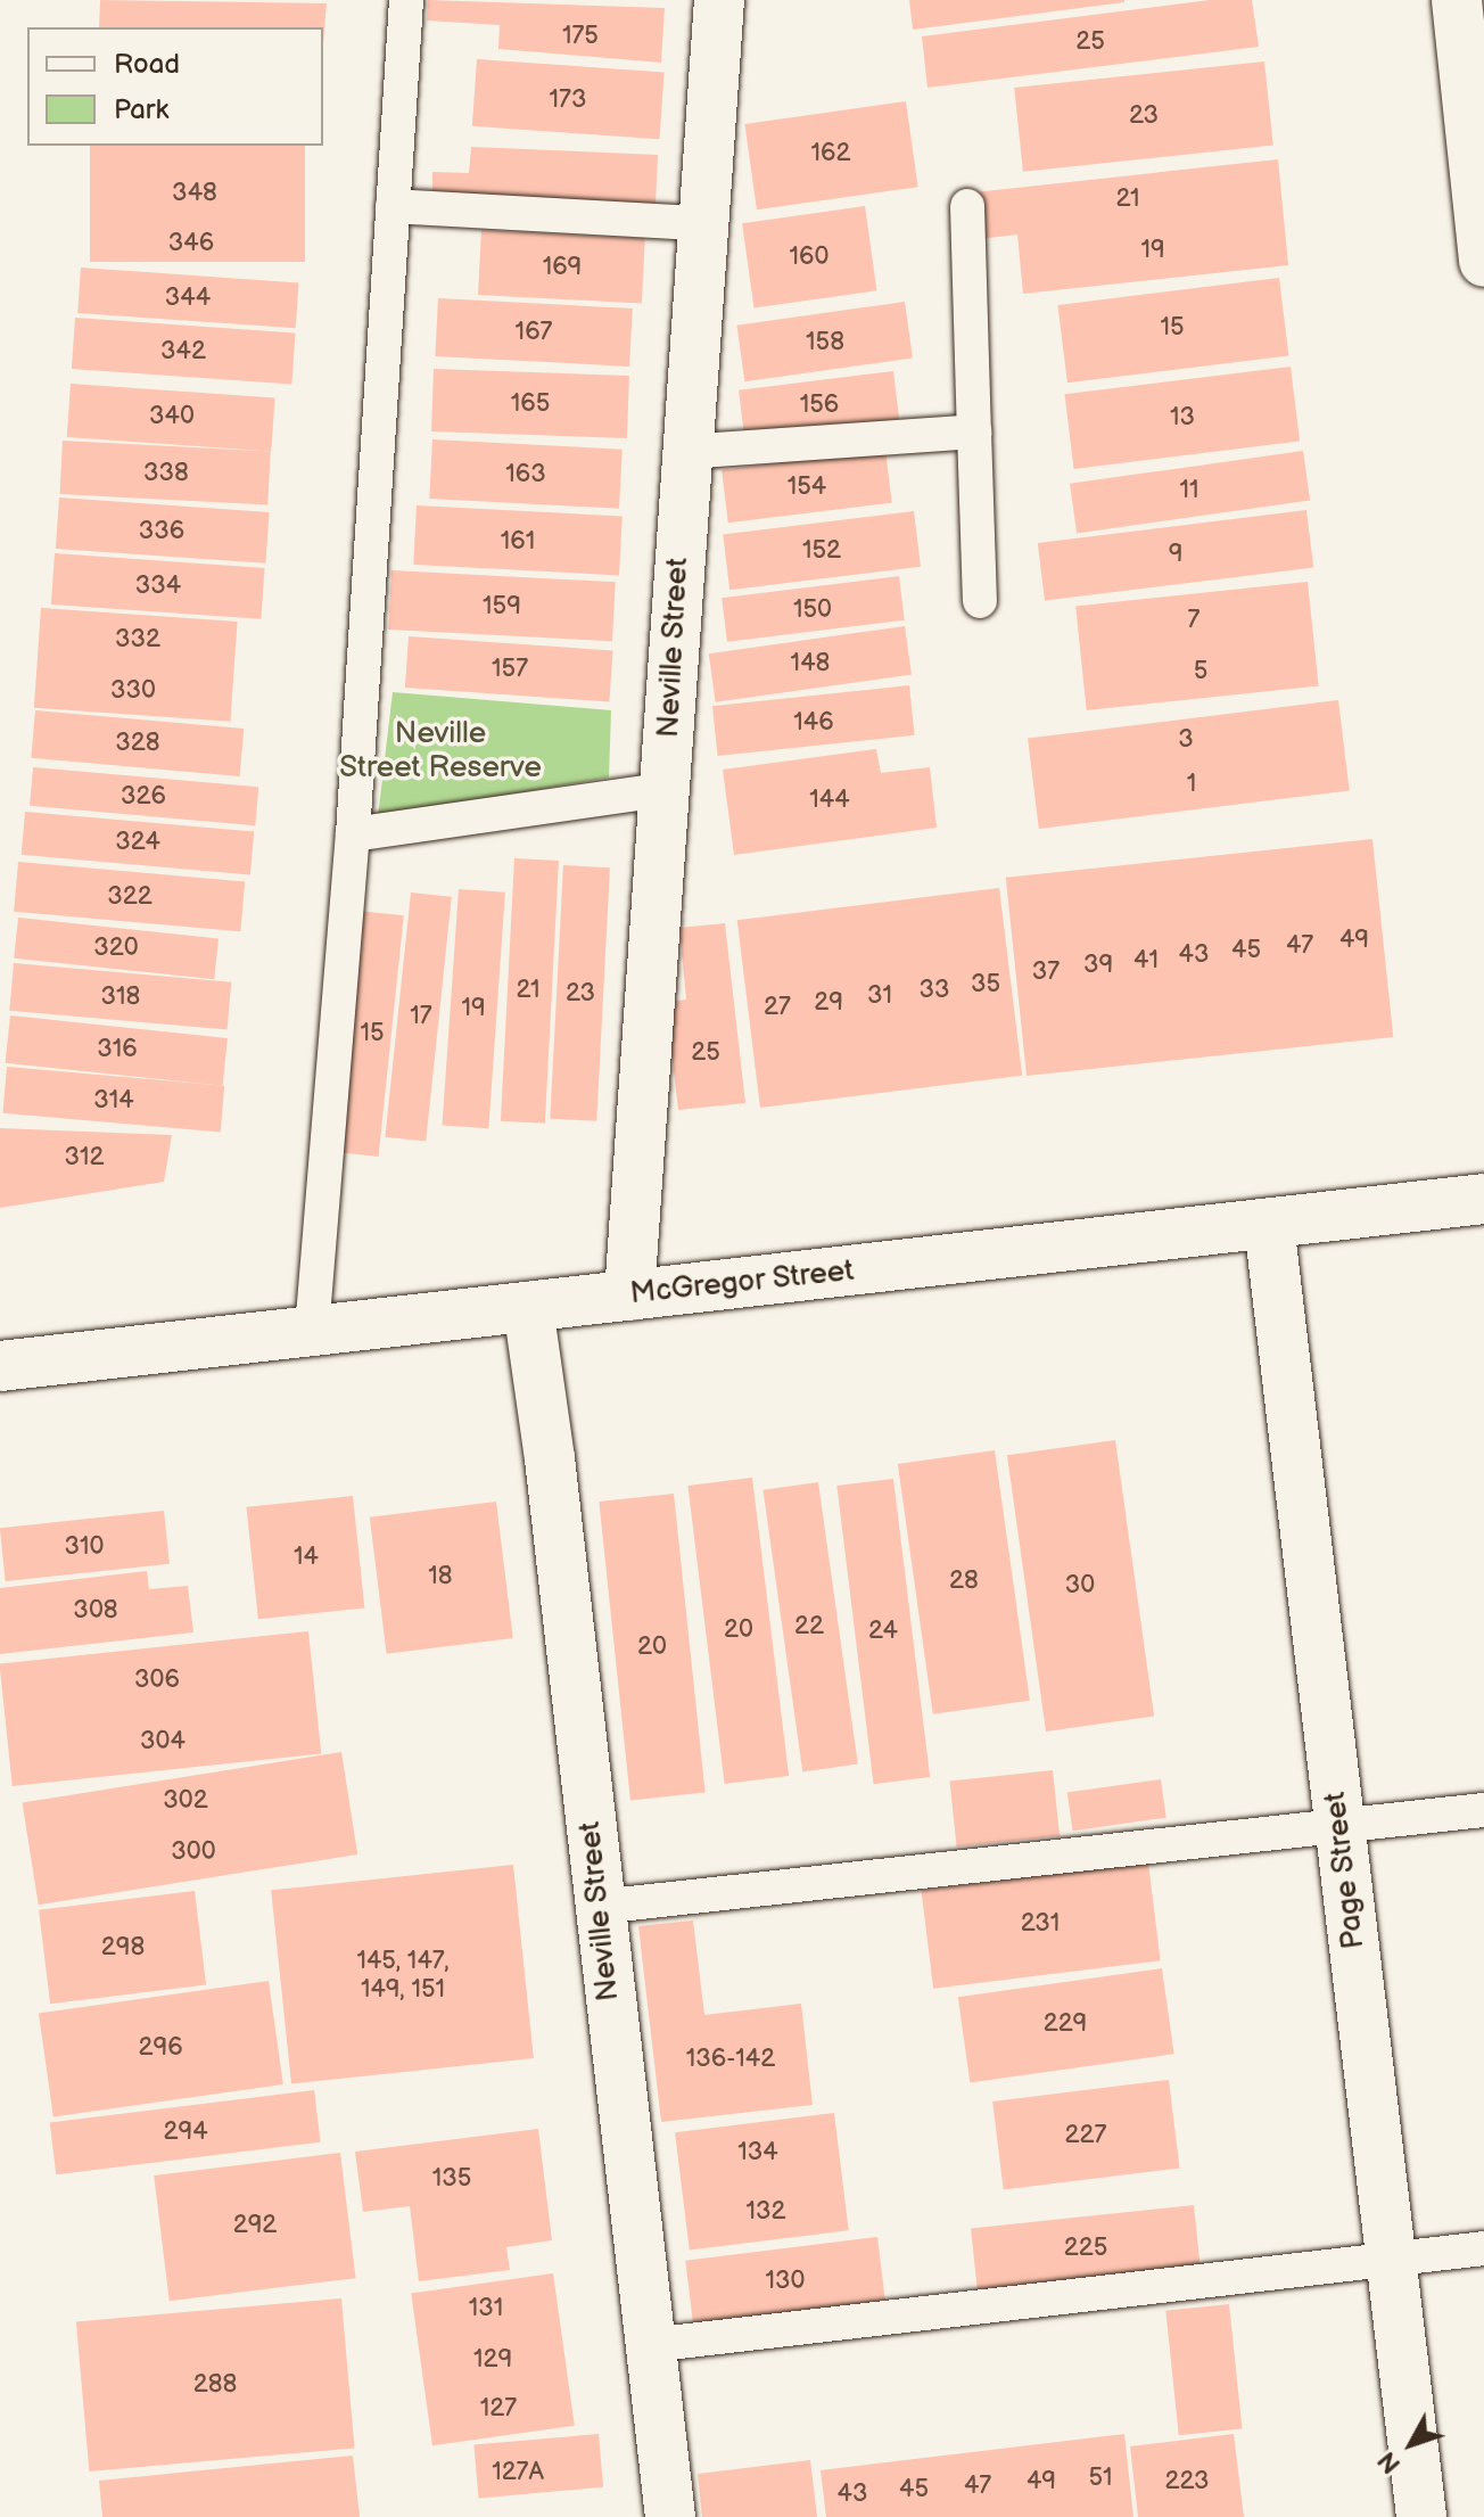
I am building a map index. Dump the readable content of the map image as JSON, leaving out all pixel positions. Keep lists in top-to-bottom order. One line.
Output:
{"streets":{"street":["Neville Street","McGregor Street","Page Street"]},"crossings":[["Neville Street","McGregor Street"],["McGregor Street","Page Street"]],"parks":["Neville Street Reserve"],"house_numbers":["175","25","173","23","162","348","21","346","19","160","169","344","15","167","158","342","165","156","340","13","338","163","154","11","336","161","152","9","334","159","150","7","332","148","157","5","330","146","3","328","1","326","144","324","322","49","47","320","45","43","41","39","37","35","21","33","23","31","318","29","27","19","17","15","316","25","314","312","310","14","18","28","30","308","22","20","24","20","306","304","302","300","231","298","145, 147, 149, 151","229","296","136-142","294","227","134","135","132","292","225","130","131","129","288","127","127A","51","49","223","47","45","43"],"legend":["Road","Park"],"north":"bottom left"}
